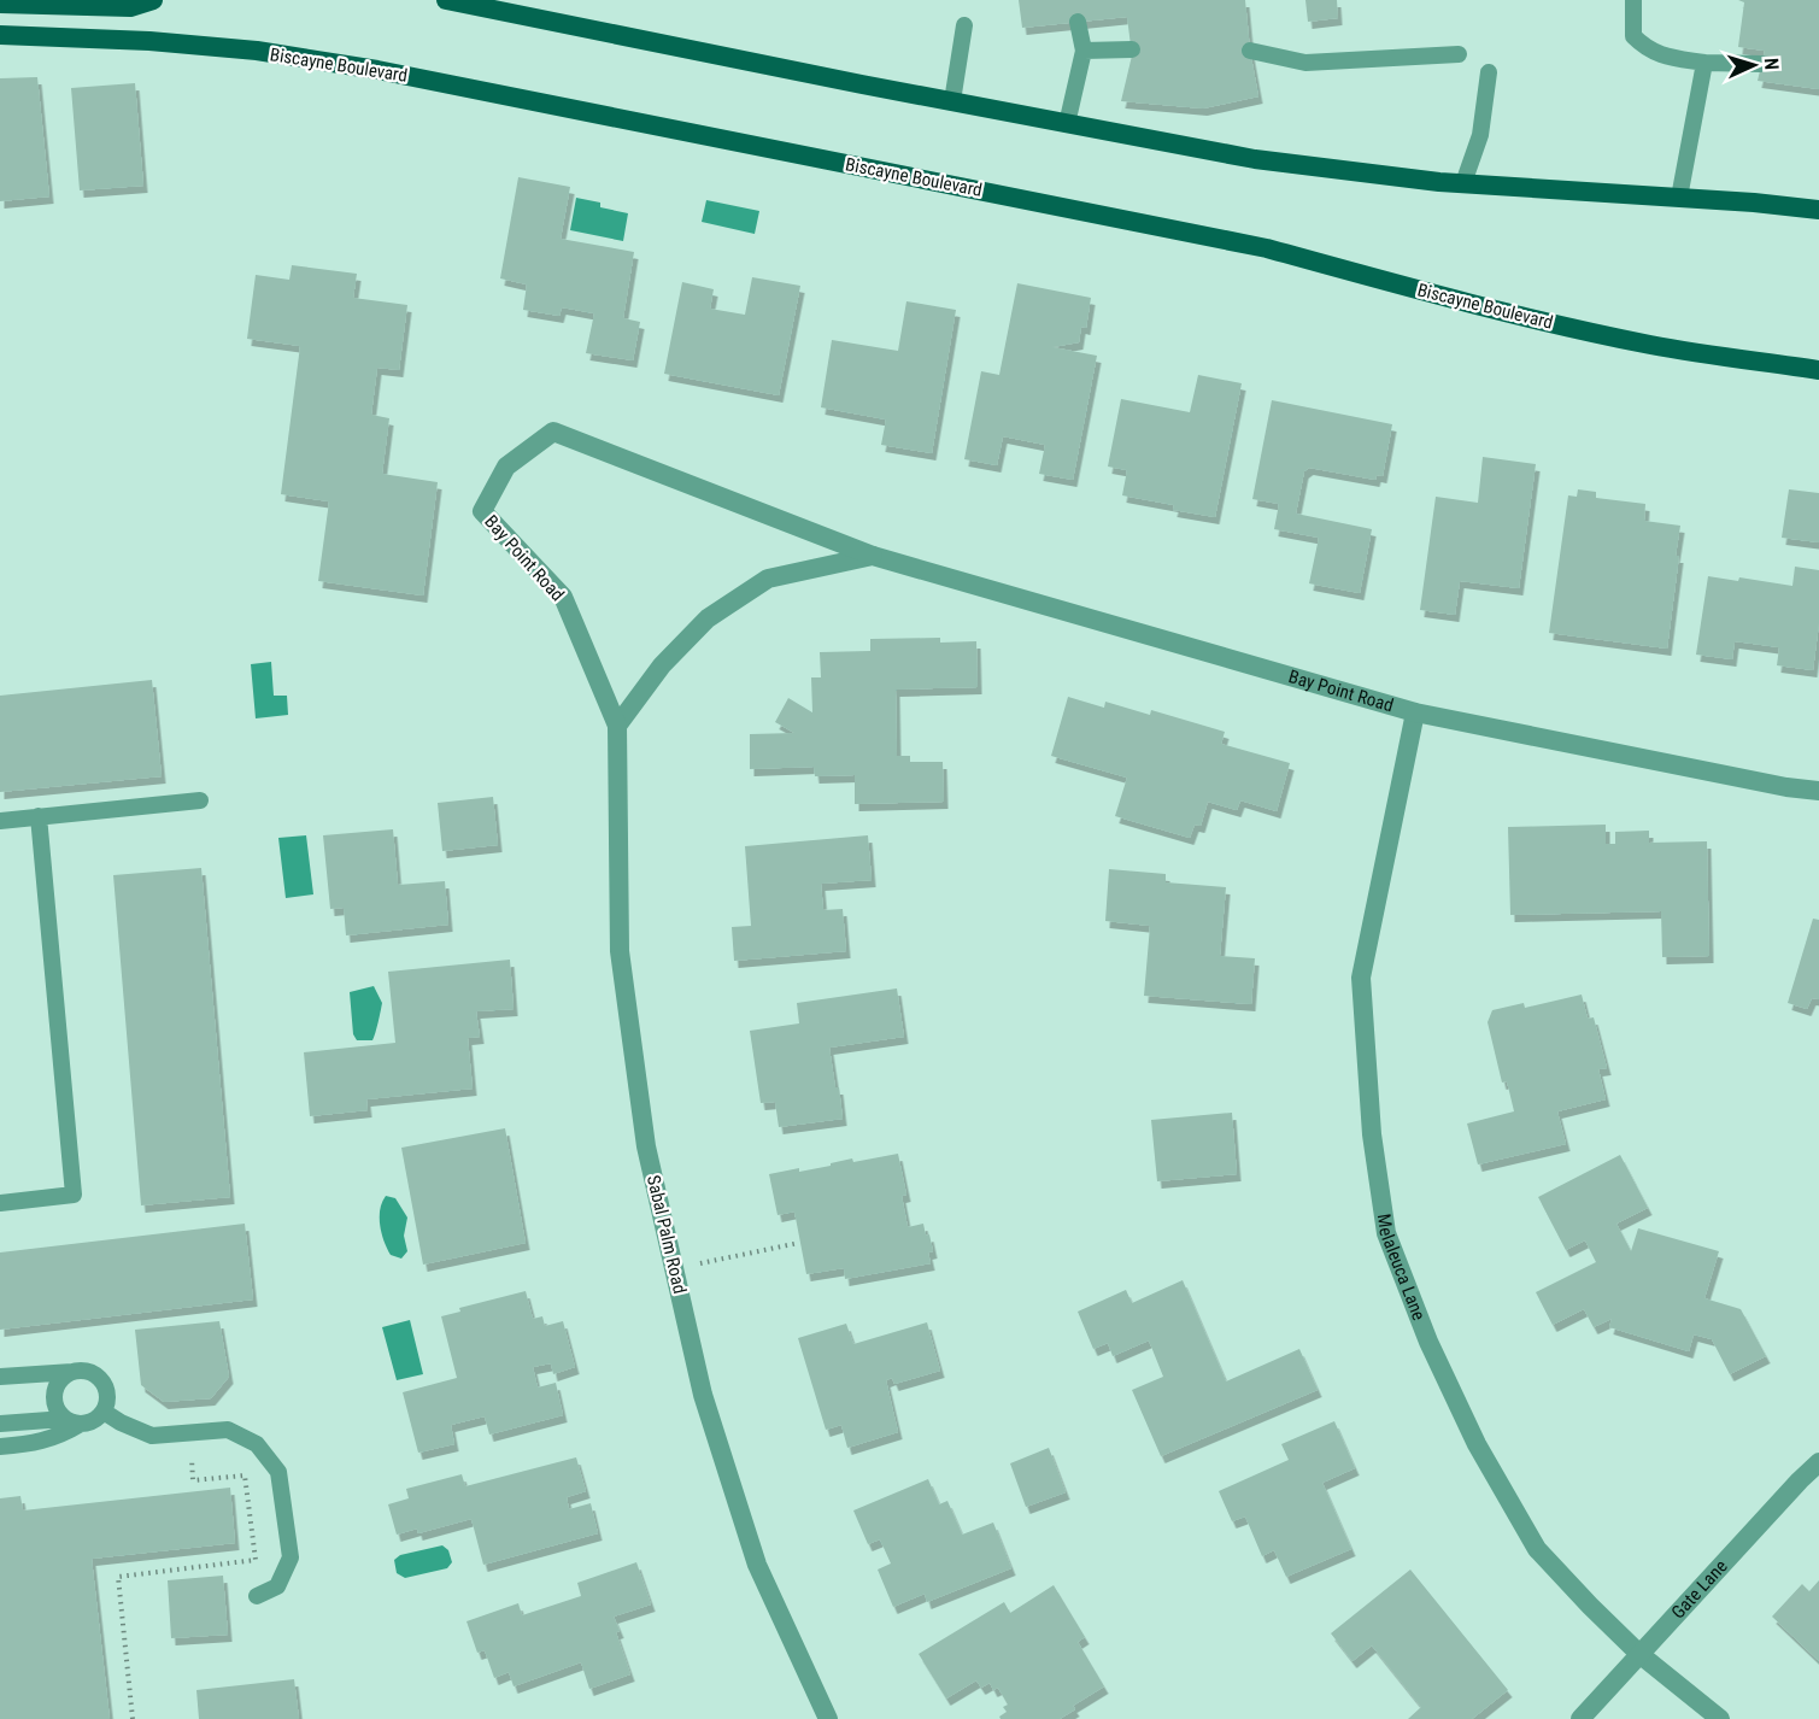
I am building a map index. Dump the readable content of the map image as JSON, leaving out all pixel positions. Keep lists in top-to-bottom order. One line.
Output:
{"streets":{"main road":["Biscayne Boulevard"],"street":["Bay Point Road","Sabal Palm Road","Melaleuca Lane","Gate Lane"]},"crossings":[["Bay Point Road","Sabal Palm Road"],["Bay Point Road","Melaleuca Lane"],["Melaleuca Lane","Gate Lane"]],"north":"right"}
